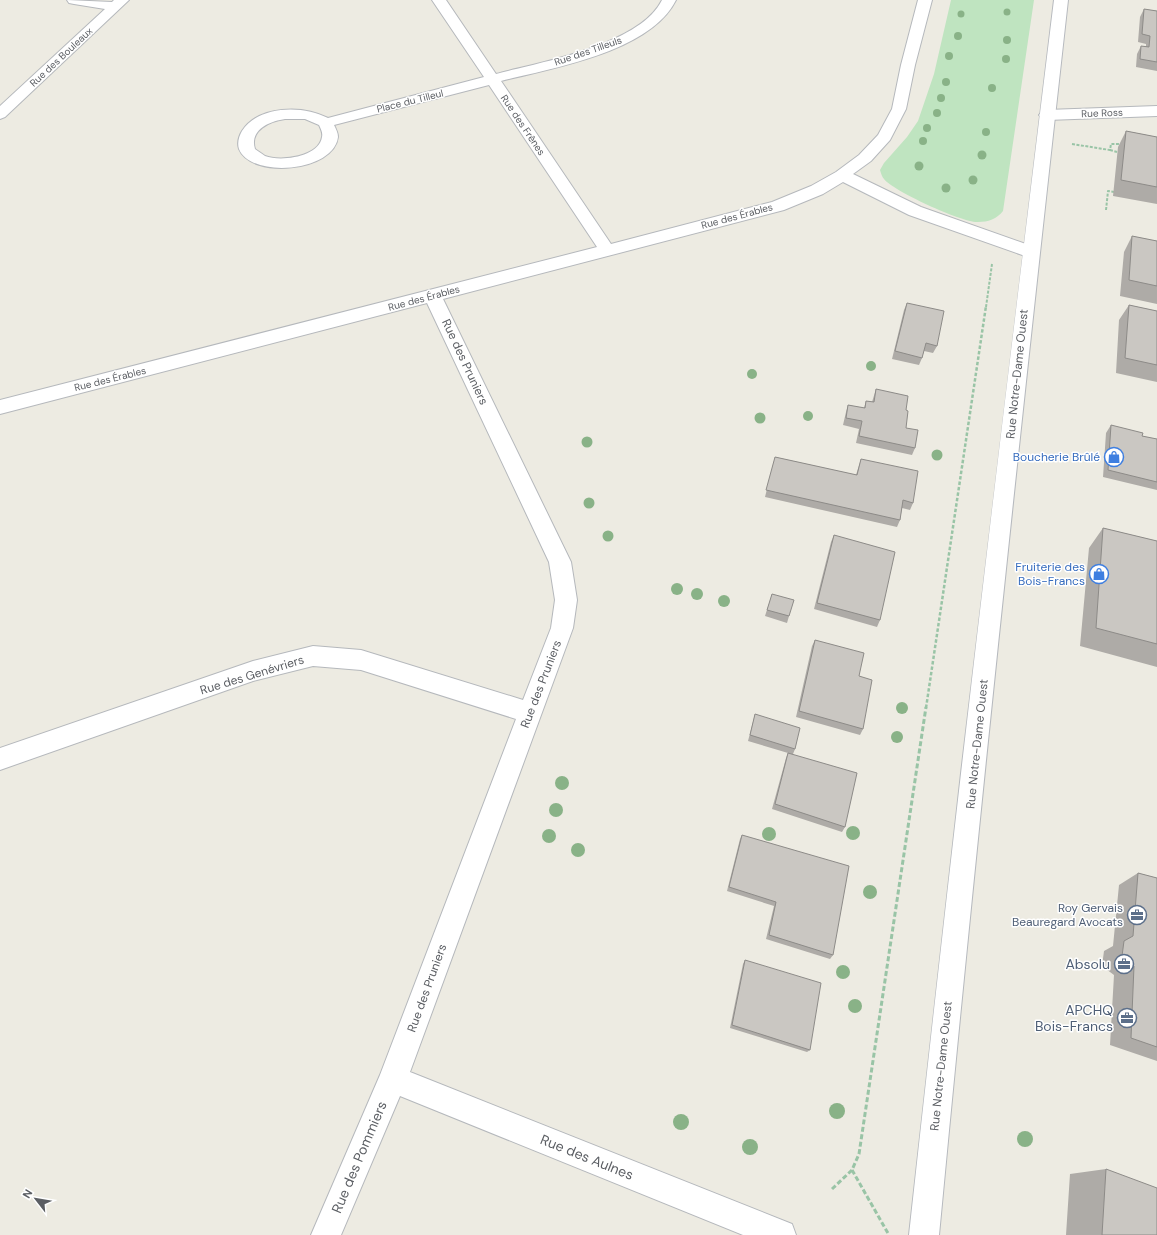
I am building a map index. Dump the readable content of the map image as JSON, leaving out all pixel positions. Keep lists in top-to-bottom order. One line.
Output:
{"streets":{"street":["Rue des Tilleuls","Rue des Bouleaux","Place du Tilleul","Rue Ross","Rue des Frênes","Rue des Érables","Rue des Pruniers","Rue Notre-Dame Ouest","Rue des Genévriers","Rue des Pommiers","Rue des Aulnes"]},"crossings":[["Rue des Tilleuls","Place du Tilleul"],["Rue des Tilleuls","Rue des Frênes"],["Place du Tilleul","Rue des Frênes"],["Rue Ross","Rue Notre-Dame Ouest"],["Rue des Frênes","Rue des Érables"],["Rue des Érables","Rue des Pruniers"],["Rue des Pruniers","Rue des Genévriers"],["Rue des Pruniers","Rue des Pommiers"],["Rue des Pruniers","Rue des Aulnes"],["Rue des Pommiers","Rue des Aulnes"]],"places":{"shop":["Boucherie Brûlé","Fruiterie des Bois-Francs"],"office":["Roy Gervais Beauregard Avocats","Absolu","APCHQ Bois-Francs"]},"north":"top left"}
